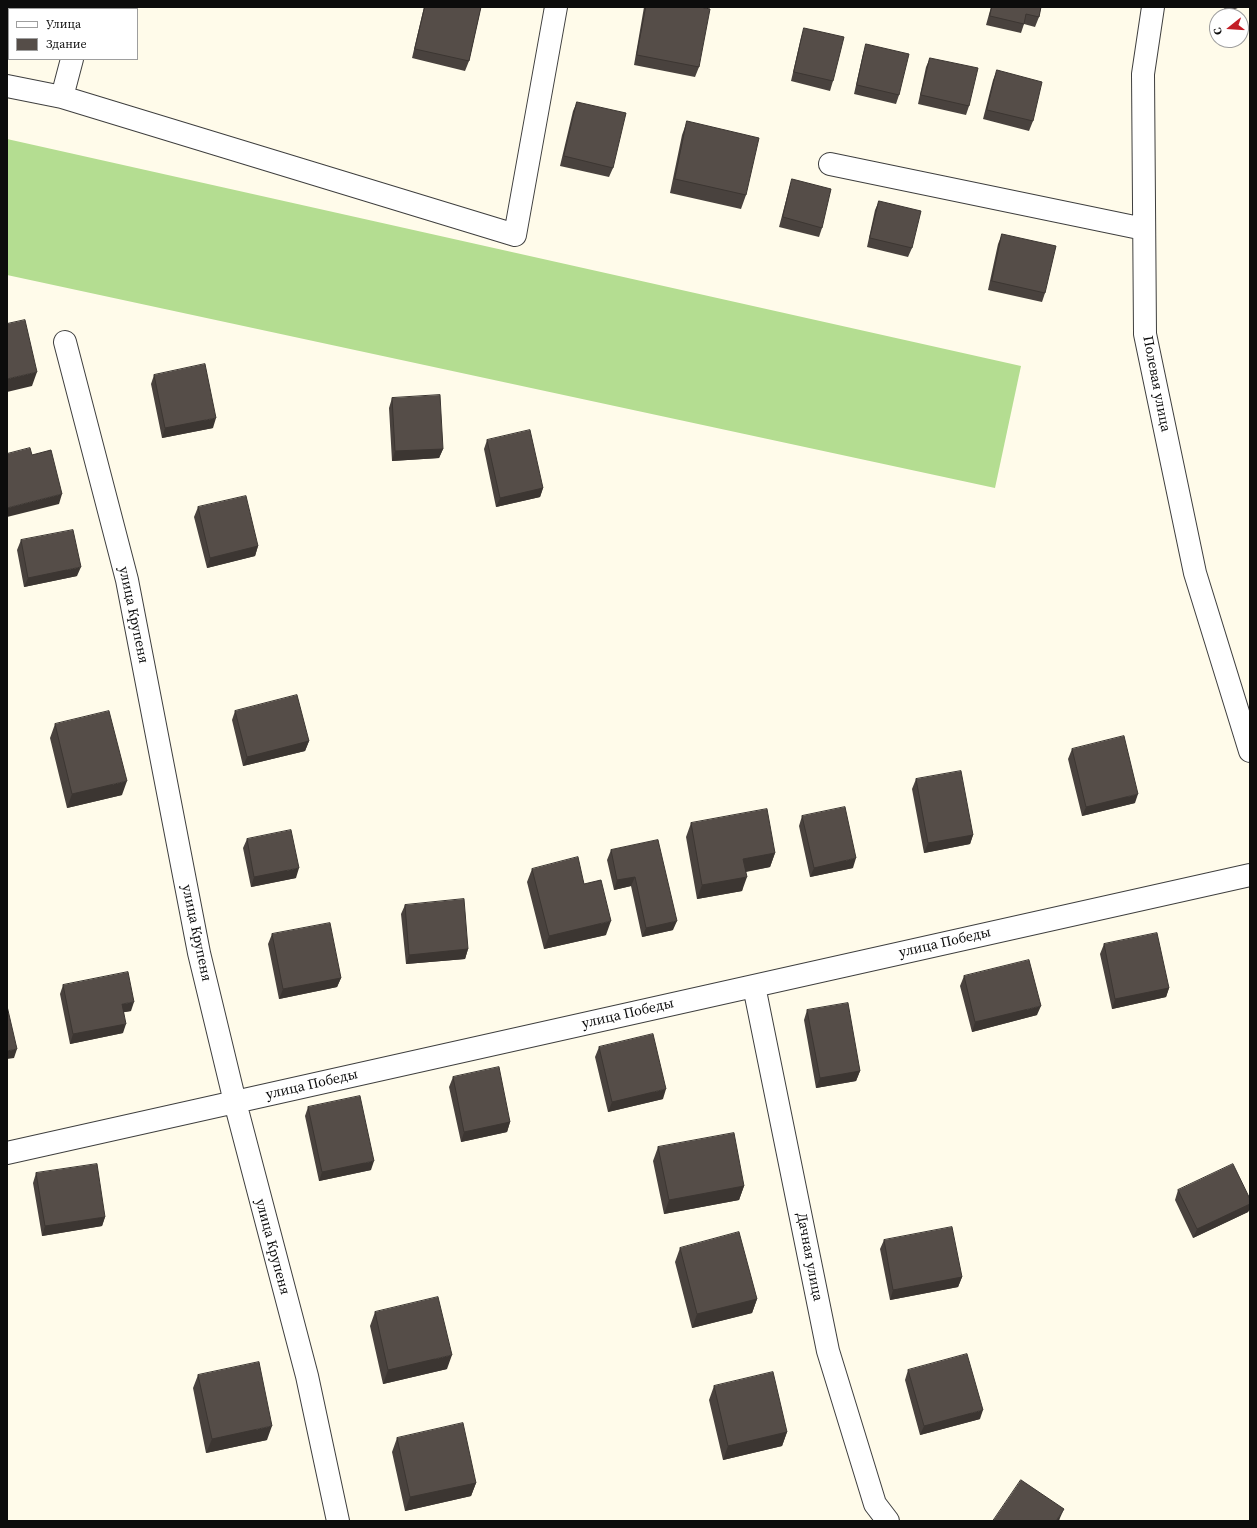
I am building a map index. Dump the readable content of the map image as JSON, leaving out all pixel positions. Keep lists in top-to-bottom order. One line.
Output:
{"streets":{"street":["Полевая улица","улица Крупеня","улица Победы","Дачная улица"]},"crossings":[["улица Крупеня","улица Победы"],["улица Победы","Дачная улица"]],"legend":["Улица","Здание"],"north":"left"}
